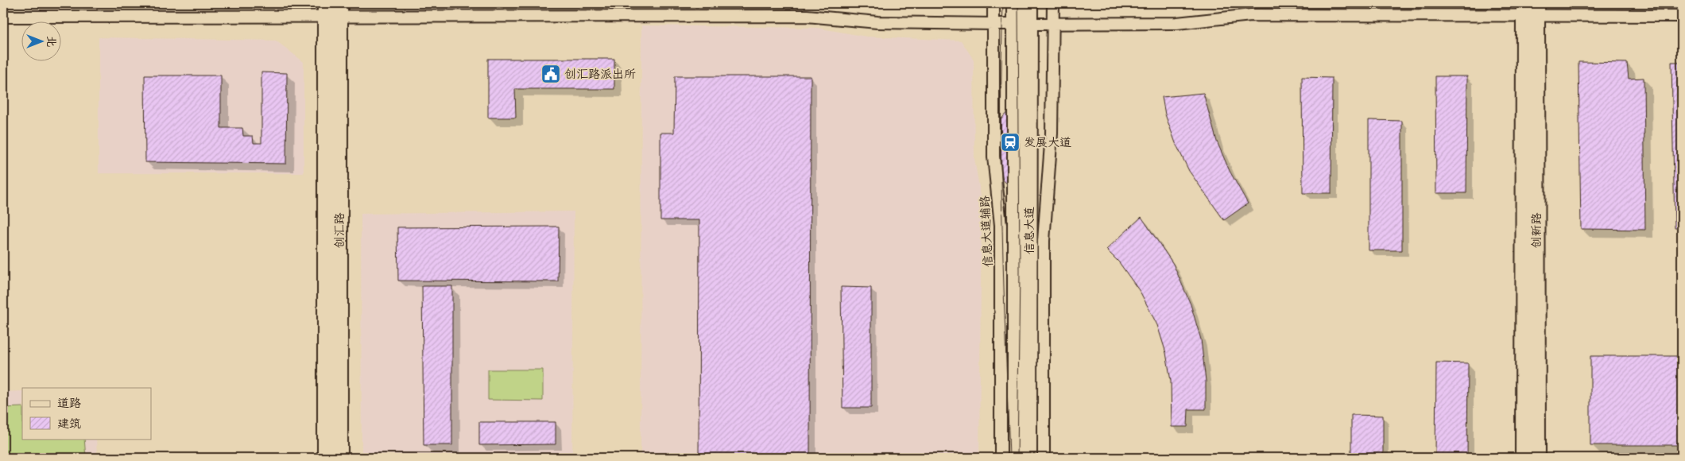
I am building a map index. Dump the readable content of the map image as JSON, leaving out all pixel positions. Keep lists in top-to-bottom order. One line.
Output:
{"streets":{"street":["创汇路","信息大道","创新路","信息大道辅路"]},"places":{"public building":["创汇路派出所"],"station":["发展大道"]},"legend":["道路","建筑"],"north":"right"}
